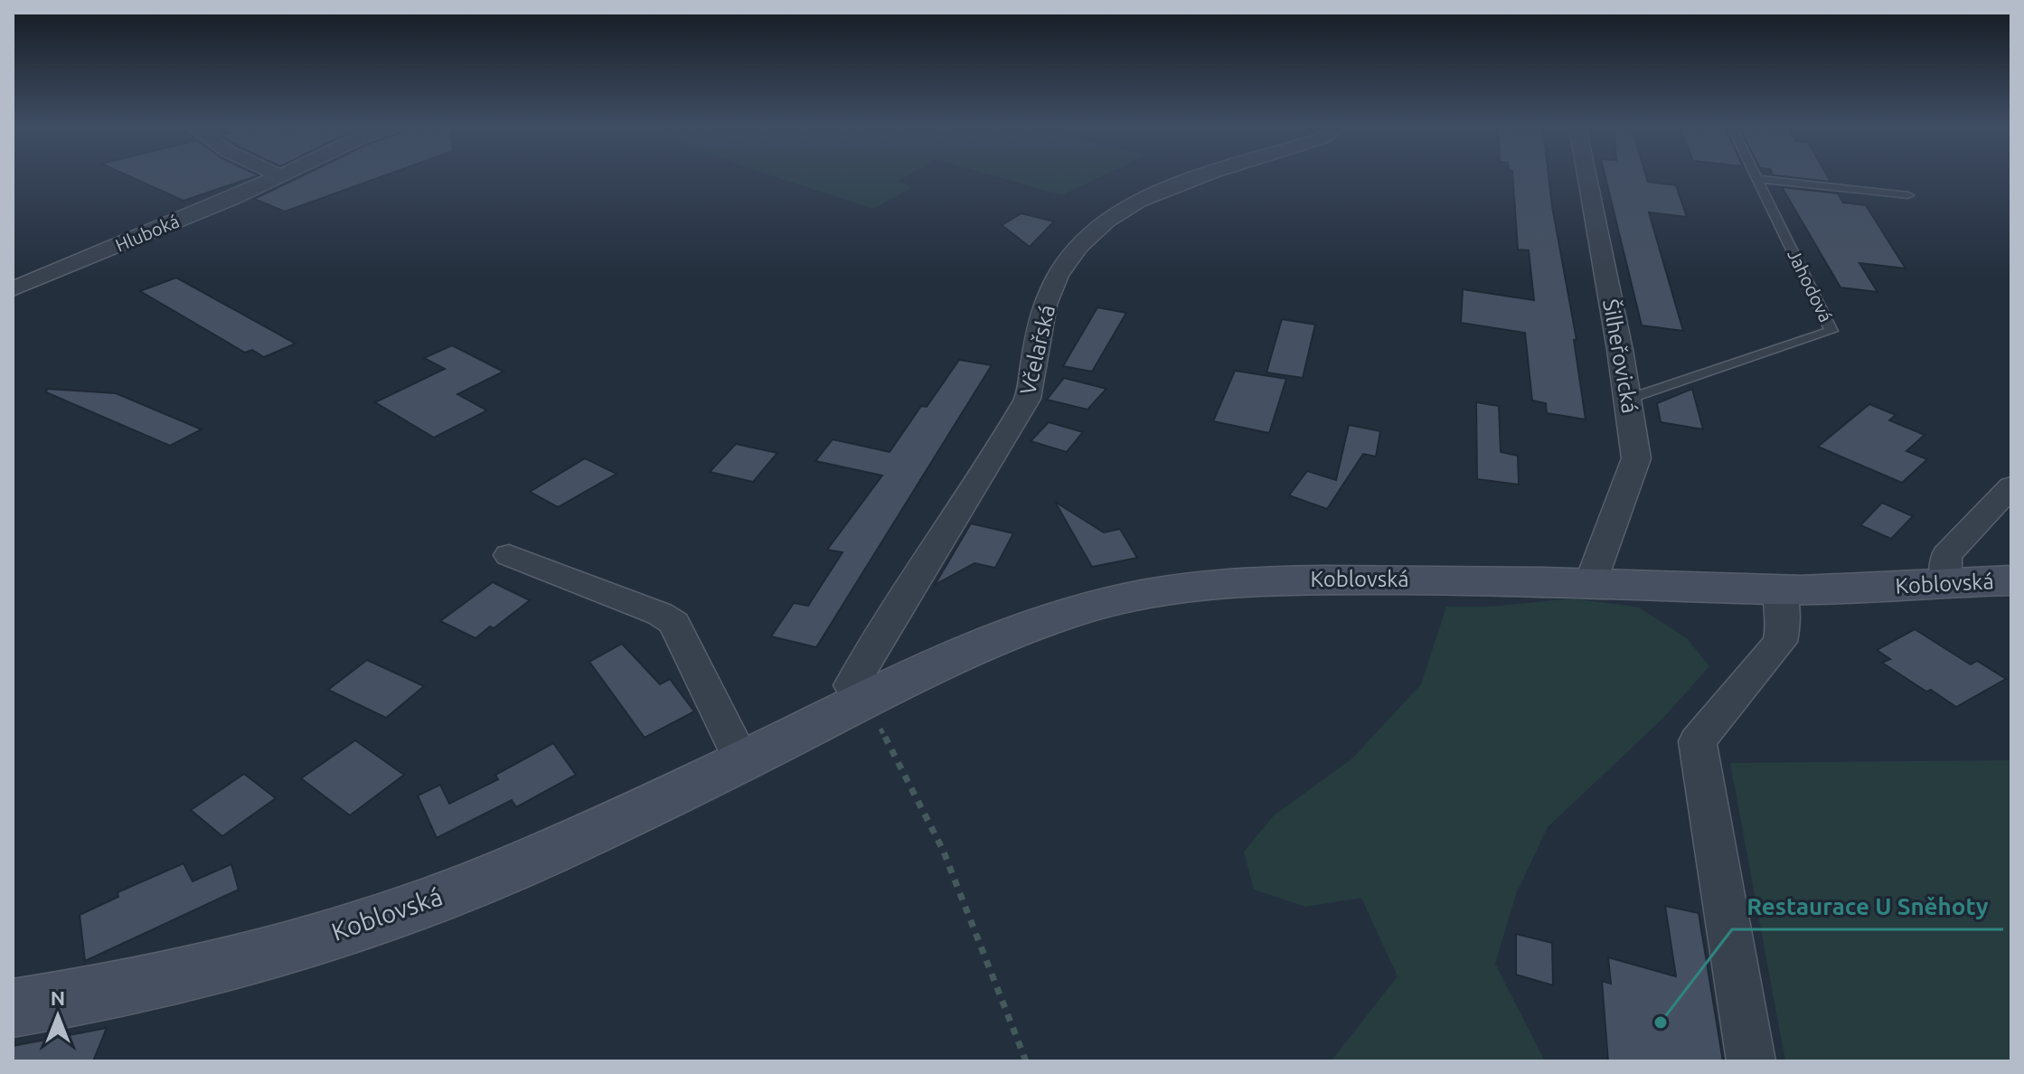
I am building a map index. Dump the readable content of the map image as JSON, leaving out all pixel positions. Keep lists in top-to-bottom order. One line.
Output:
{"streets":{"street":["Hluboká","Včelařská","Šilheřovická","Koblovská"],"lane":["Jahodová"]},"crossings":[["Jahodová","Šilheřovická"],["Včelařská","Koblovská"],["Šilheřovická","Koblovská"]],"places":["Restaurace U Sněhoty"],"north":"top"}
